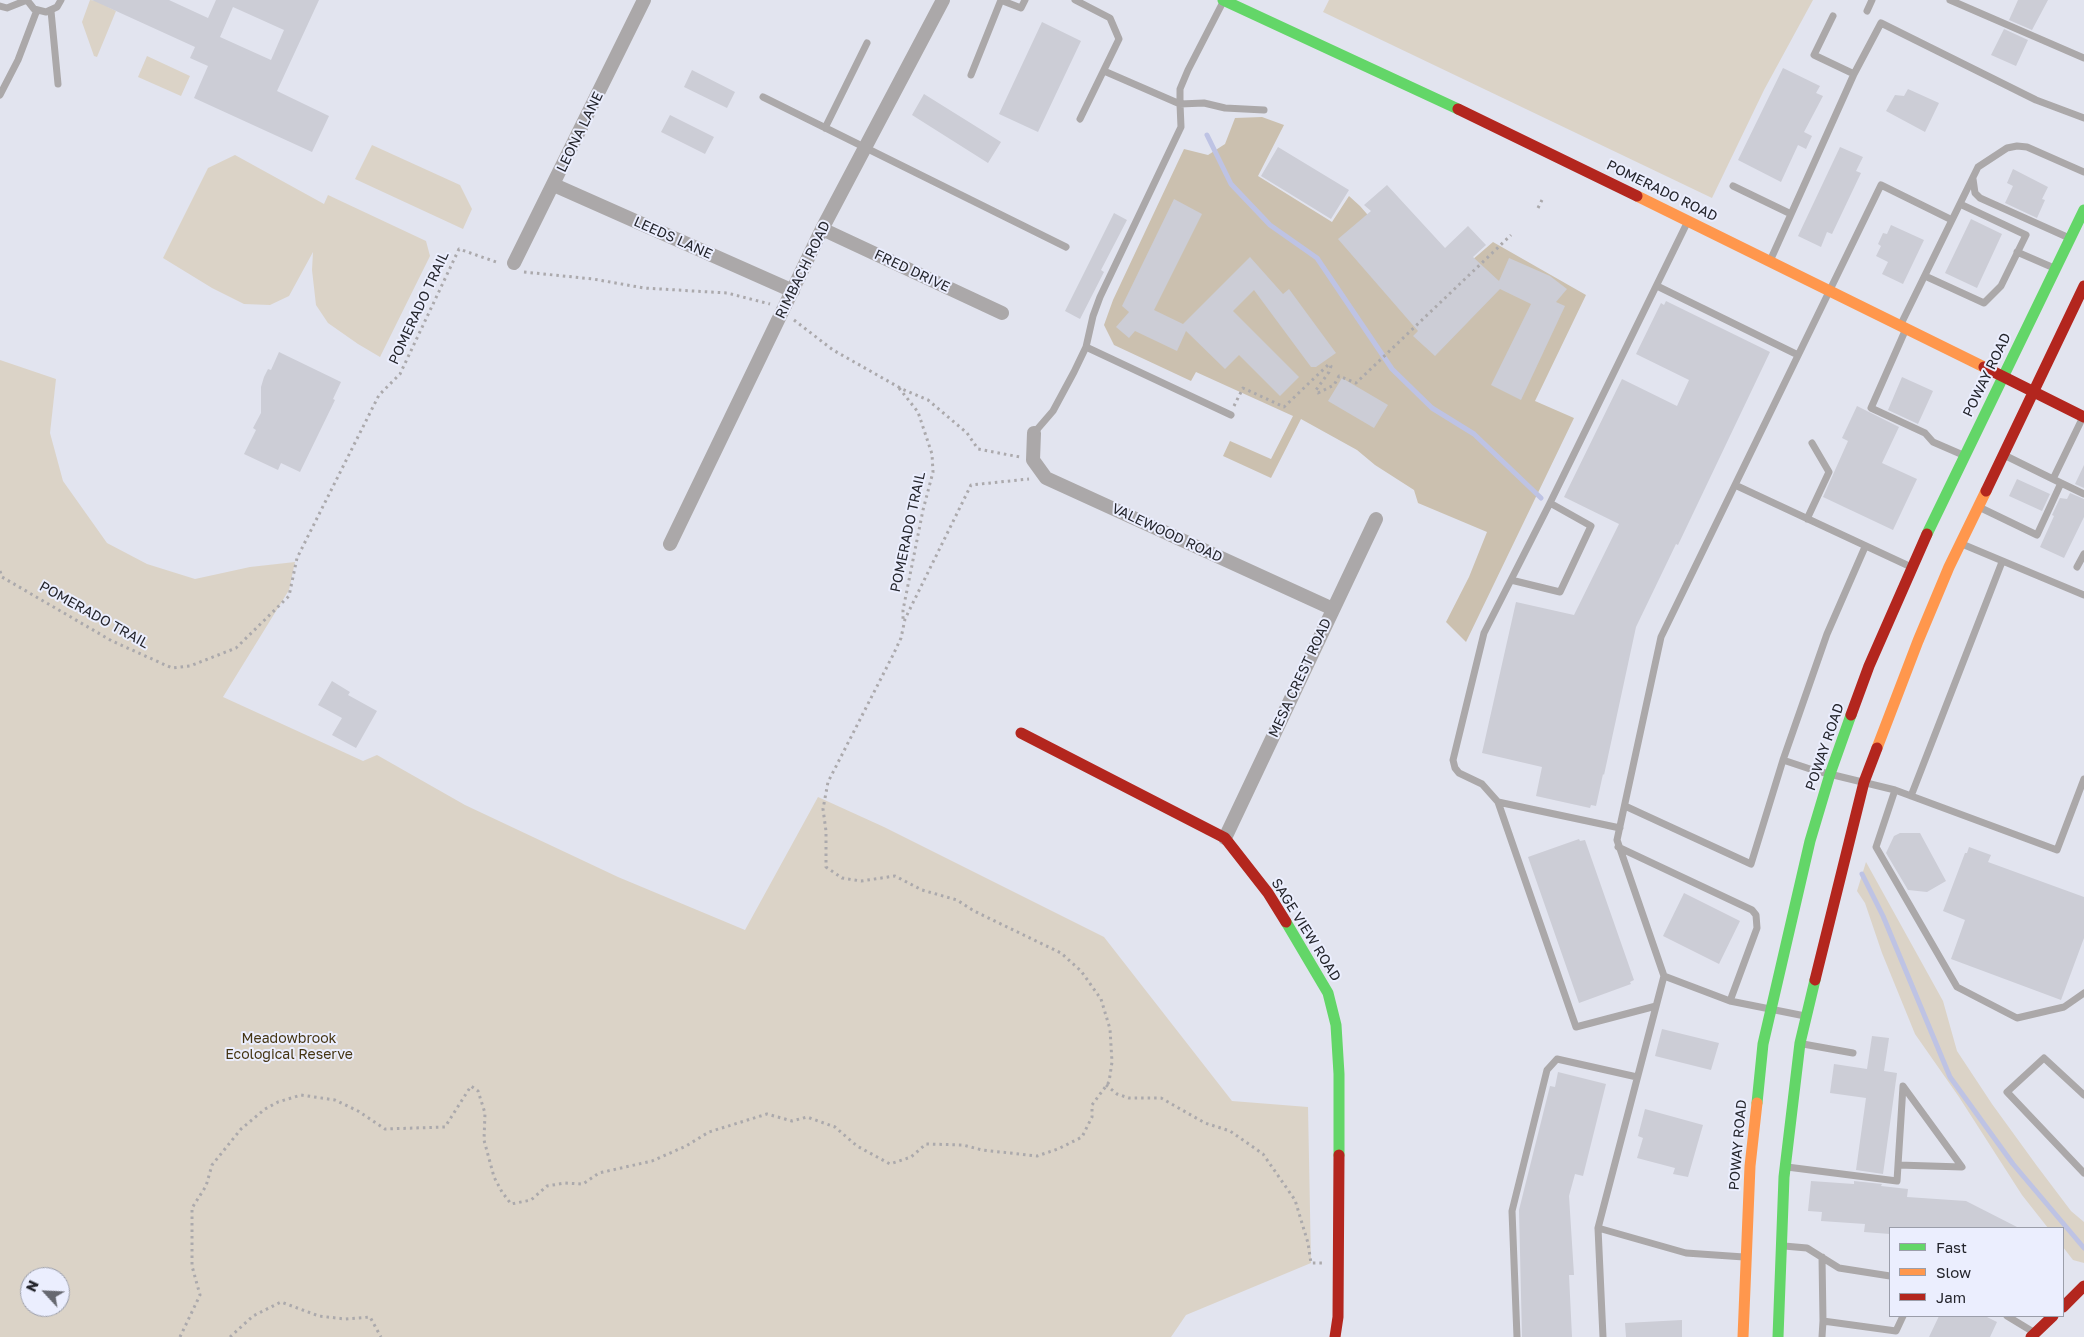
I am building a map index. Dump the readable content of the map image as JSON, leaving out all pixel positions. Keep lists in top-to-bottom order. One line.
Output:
{"streets":{"main road":["POMERADO ROAD","POWAY ROAD","SAGE VIEW ROAD"],"street":["LEONA LANE","LEEDS LANE","RIMBACH ROAD","FRED DRIVE","VALEWOOD ROAD","MESA CREST ROAD"],"path":["POMERADO TRAIL"]},"crossings":[["LEONA LANE","LEEDS LANE"],["LEONA LANE","POMERADO TRAIL"],["POMERADO ROAD","POWAY ROAD"],["LEEDS LANE","RIMBACH ROAD"],["RIMBACH ROAD","FRED DRIVE"],["RIMBACH ROAD","POMERADO TRAIL"],["POMERADO TRAIL","VALEWOOD ROAD"],["VALEWOOD ROAD","MESA CREST ROAD"],["MESA CREST ROAD","SAGE VIEW ROAD"]],"parks":["Meadowbrook Ecological Reserve"],"legend":["Fast","Slow","Jam"],"north":"top left"}
